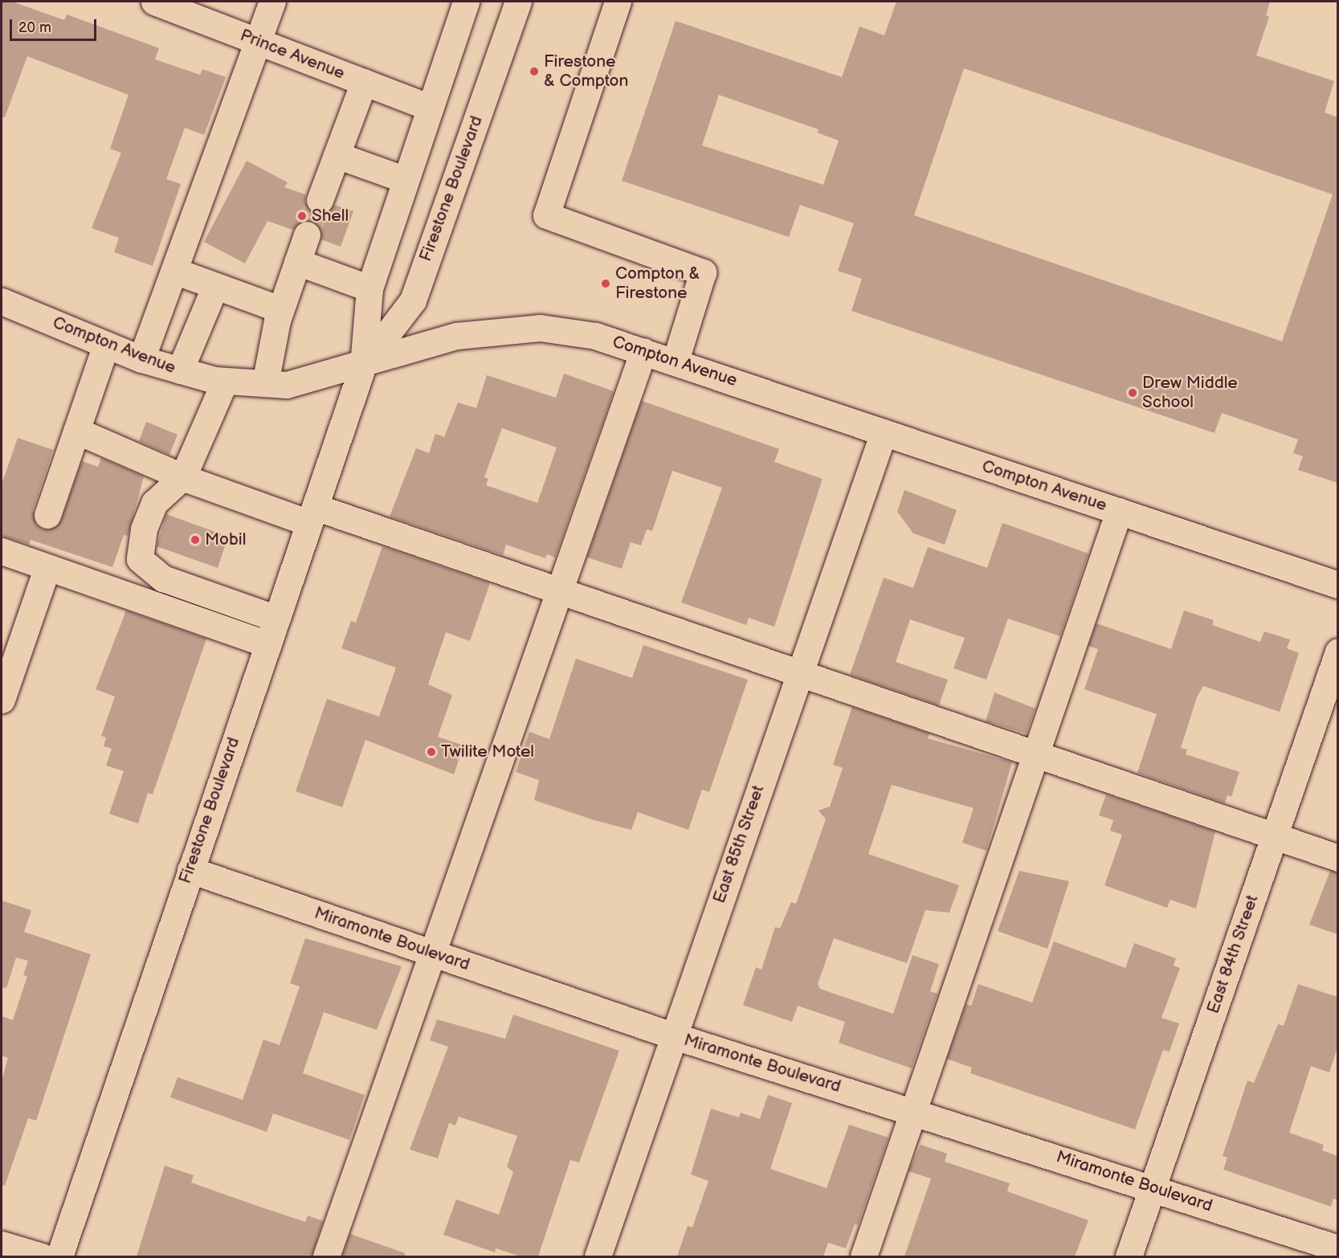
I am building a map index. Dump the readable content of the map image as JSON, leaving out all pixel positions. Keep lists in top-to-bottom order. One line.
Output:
{"streets":{"main road":["Prince Avenue","Firestone Boulevard","Compton Avenue","East 85th Street","Miramonte Boulevard","East 84th Street"]},"crossings":[["Prince Avenue","Firestone Boulevard"],["Firestone Boulevard","Compton Avenue"],["Firestone Boulevard","Miramonte Boulevard"],["Compton Avenue","East 85th Street"],["East 85th Street","Miramonte Boulevard"],["Miramonte Boulevard","East 84th Street"]],"places":["Firestone & Compton","Shell","Compton & Firestone","Drew Middle School","Mobil","Twilite Motel"],"scale_bar":"20 m"}
